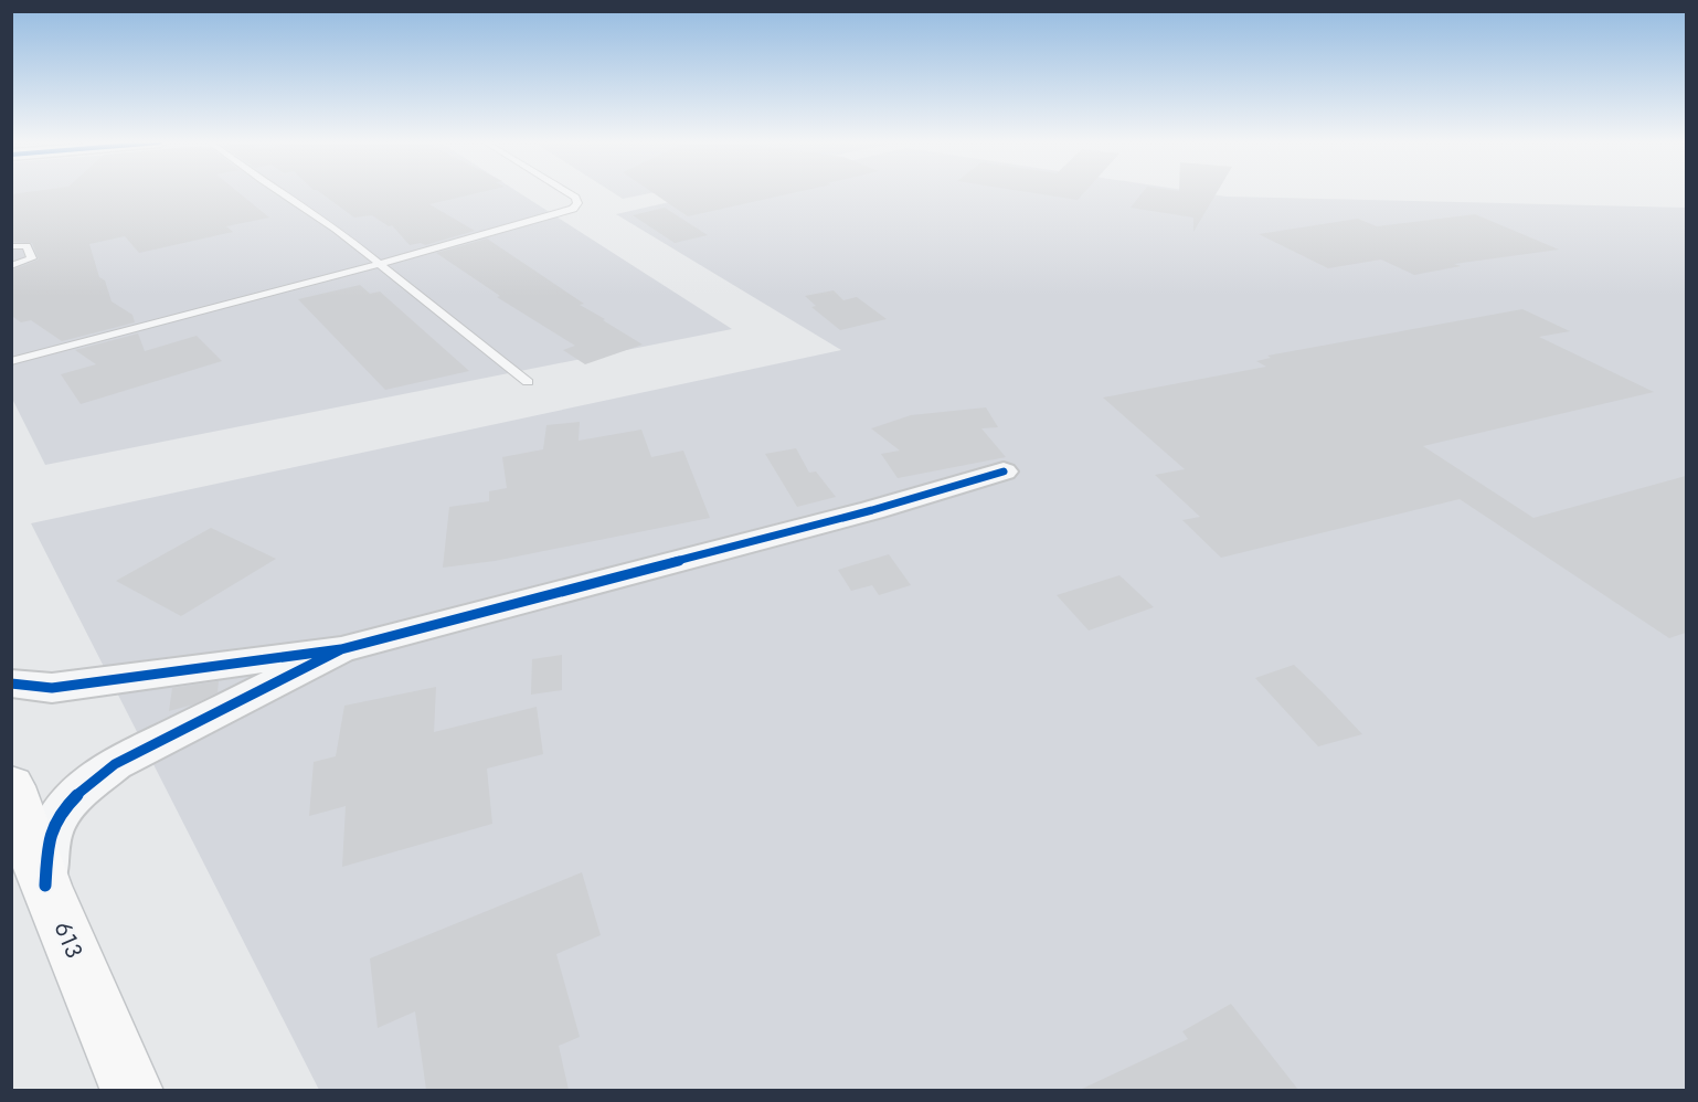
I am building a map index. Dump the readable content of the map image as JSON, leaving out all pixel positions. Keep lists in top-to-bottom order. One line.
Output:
{"streets":{"main road":["613"]}}
